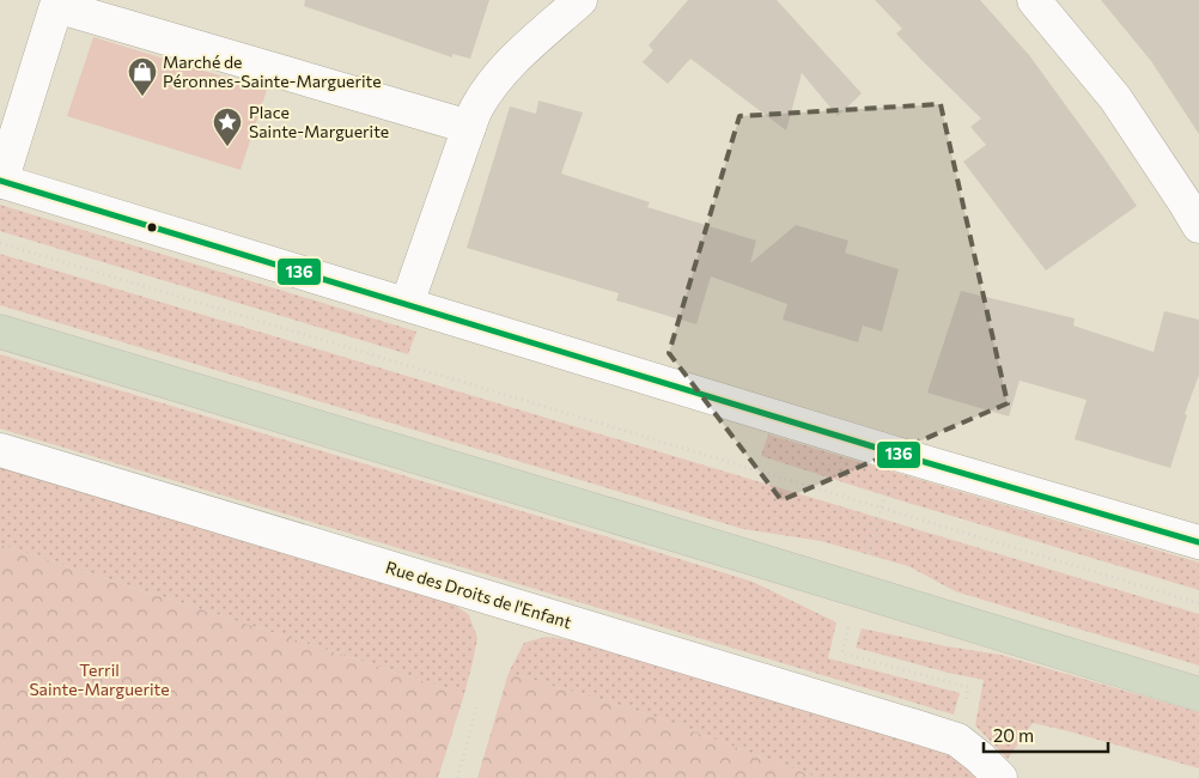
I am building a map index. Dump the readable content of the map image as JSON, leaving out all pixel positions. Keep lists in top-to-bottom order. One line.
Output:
{"streets":{"street":["Rue des Droits de l'Enfant"]},"parks":["Terril Sainte-Marguerite"],"places":{"shop":["Marché de Péronnes-Sainte-Marguerite"],"place":["Place Sainte-Marguerite"]},"lines":["transit line 136"],"scale_bar":"20 m"}
